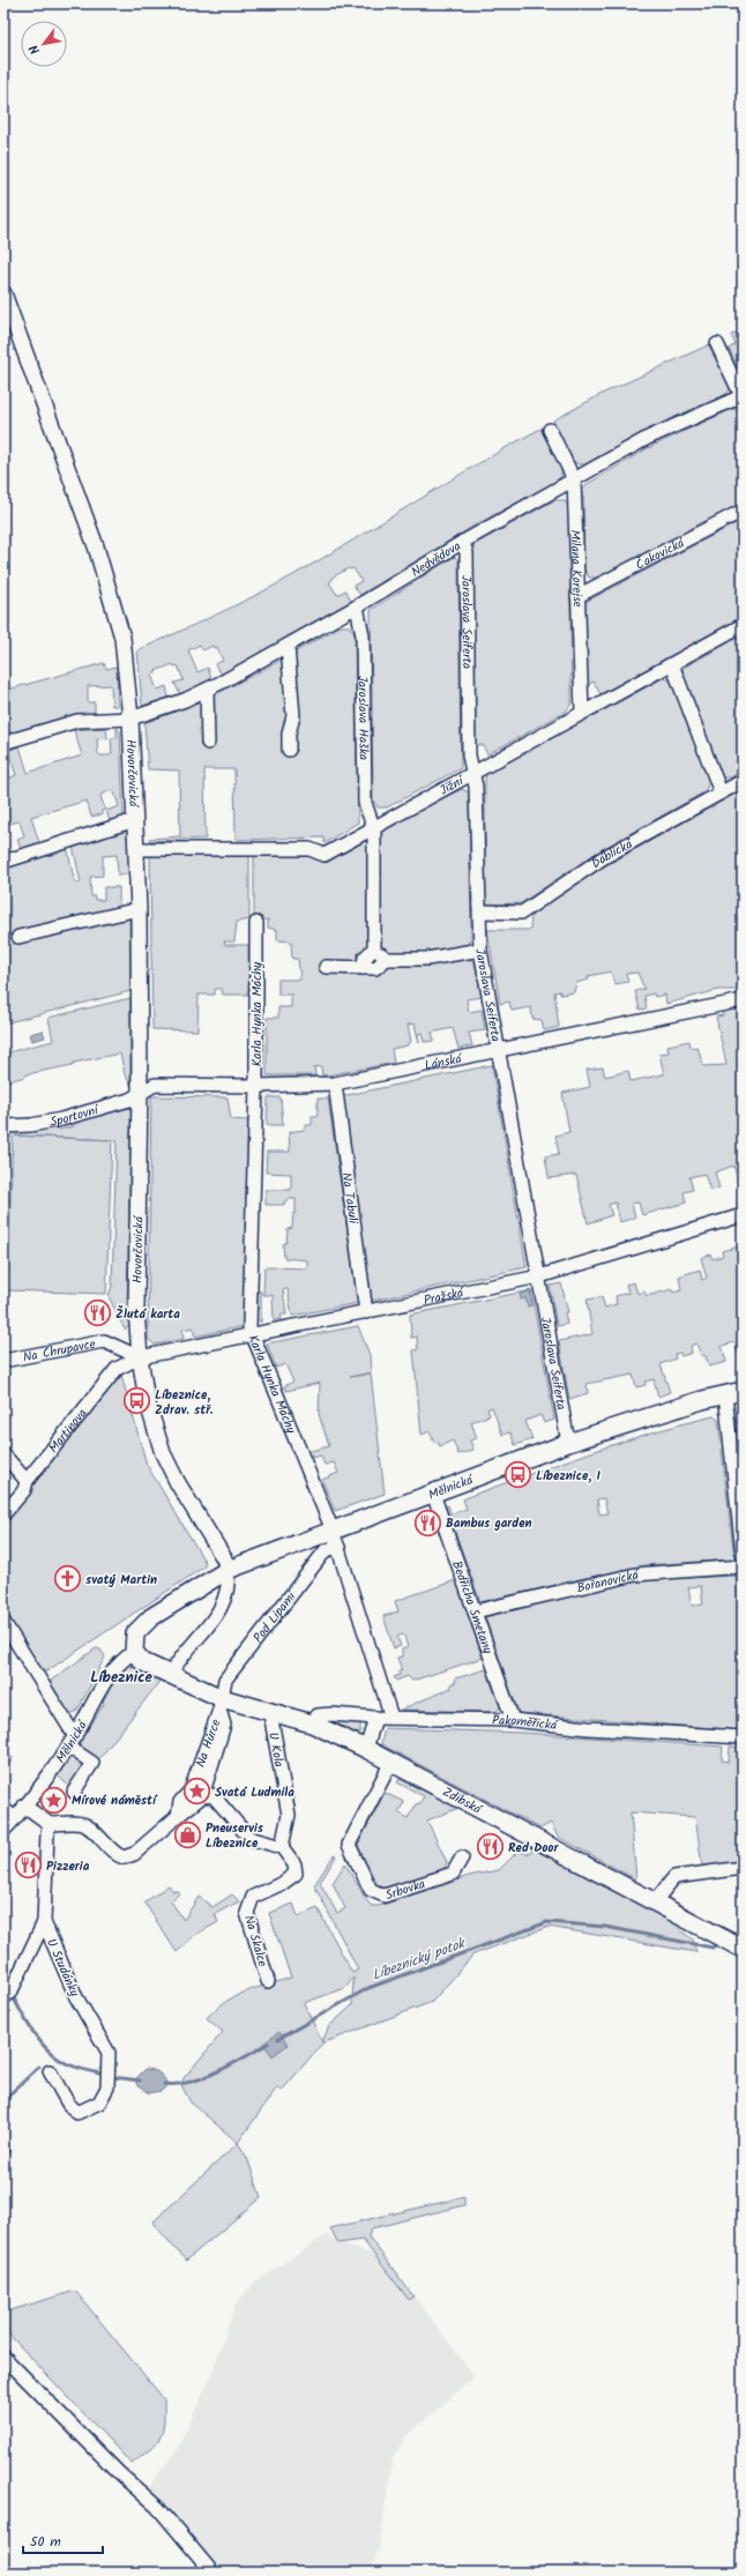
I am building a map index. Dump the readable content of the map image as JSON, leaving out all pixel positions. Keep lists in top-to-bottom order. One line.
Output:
{"streets":{"main road":["Mělnická","Zdibská"],"street":["Čakovická","Nedvědova","Milana Korejse","Jaroslava Seiferta","Jaroslava Haška","Hovorčovická","Jižní","Ďáblická","Karla Hynka Máchy","Lánská","Sportovní","Na Tabuli","Pražská","Na Chrupavce","Martinova","Bořanovická","Bedřicha Smetany","Pod Lipami","Pakoměřická","Na Hůrce","U Kola","Srbovka","Na Skalce","U Studánky"]},"crossings":[["Čakovická","Milana Korejse"],["Nedvědova","Milana Korejse"],["Nedvědova","Jaroslava Seiferta"],["Nedvědova","Jaroslava Haška"],["Nedvědova","Hovorčovická"],["Milana Korejse","Jižní"],["Jaroslava Seiferta","Jižní"],["Jaroslava Seiferta","Ďáblická"],["Jaroslava Seiferta","Lánská"],["Jaroslava Seiferta","Pražská"],["Jaroslava Seiferta","Mělnická"],["Jaroslava Haška","Jižní"],["Hovorčovická","Jižní"],["Hovorčovická","Lánská"],["Hovorčovická","Sportovní"],["Hovorčovická","Pražská"],["Hovorčovická","Na Chrupavce"],["Hovorčovická","Martinova"],["Hovorčovická","Mělnická"],["Karla Hynka Máchy","Lánská"],["Karla Hynka Máchy","Pražská"],["Karla Hynka Máchy","Mělnická"],["Karla Hynka Máchy","Pod Lipami"],["Karla Hynka Máchy","Pakoměřická"],["Lánská","Sportovní"],["Lánská","Na Tabuli"],["Na Tabuli","Pražská"],["Pražská","Na Chrupavce"],["Pražská","Martinova"],["Na Chrupavce","Martinova"],["Mělnická","Bedřicha Smetany"],["Bořanovická","Bedřicha Smetany"],["Bedřicha Smetany","Pakoměřická"],["Pod Lipami","Na Hůrce"],["Pod Lipami","Zdibská"],["Pakoměřická","Zdibská"],["Na Hůrce","Zdibská"],["Na Hůrce","U Studánky"],["U Kola","Zdibská"],["U Kola","Na Skalce"],["Zdibská","Srbovka"]],"districts":["Líbeznice"],"water":["Líbeznický potok"],"places":{"restaurant":["Žlutá karta","Bambus garden","Red Door","Pizzeria"],"bus stop":["Líbeznice, Zdrav. stř.","Líbeznice, I"],"church":["svatý Martin"],"place":["Svatá Ludmila","Mírové náměstí"],"shop":["Pneuservis Líbeznice"]},"scale_bar":"50 m","north":"bottom left"}
